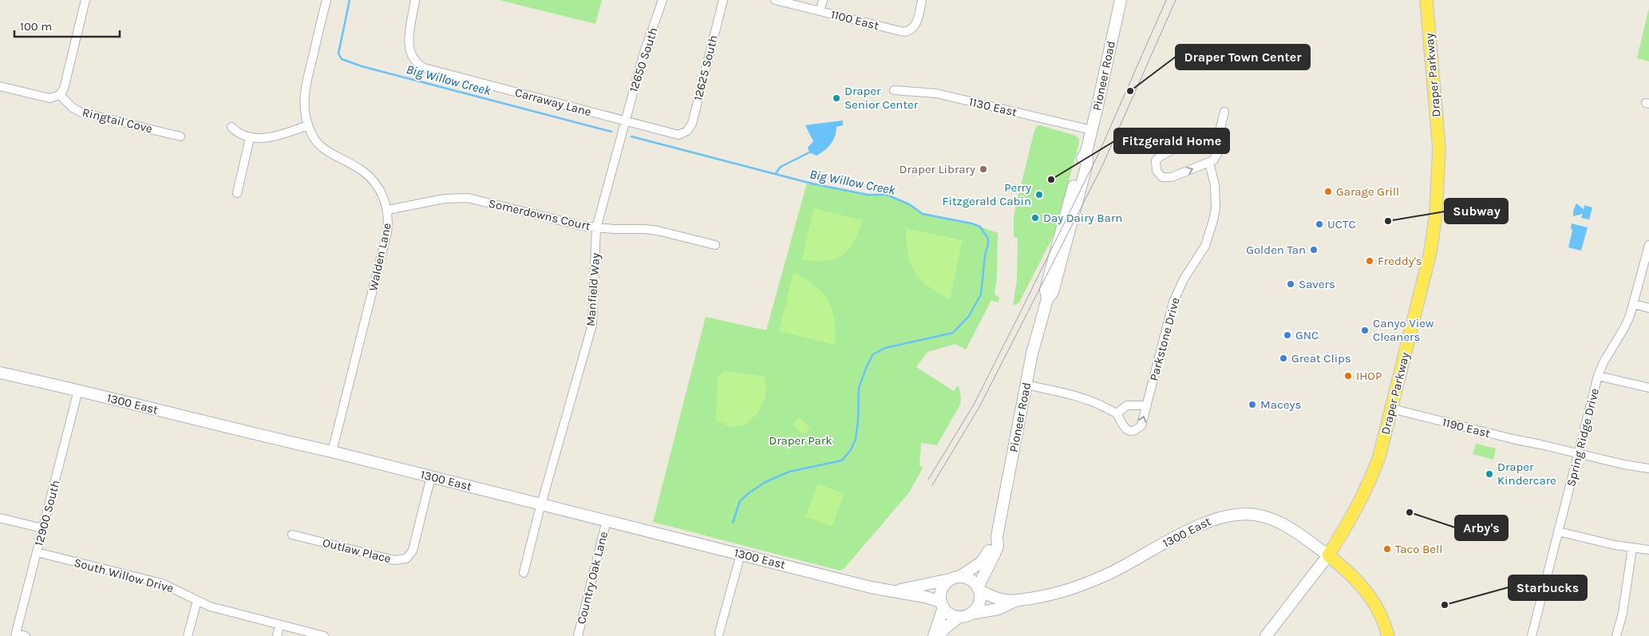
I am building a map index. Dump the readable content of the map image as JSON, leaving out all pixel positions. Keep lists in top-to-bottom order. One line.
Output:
{"streets":{"main road":["Draper Parkway","Pioneer Road","1300 East"],"street":["1100 East","12650 South","12625 South","Carraway Lane","1130 East","Ringtail Cove","Somerdowns Court","Walden Lane","Manfield Way","Parkstone Drive","1190 East","Spring Ridge Drive","12900 South","Outlaw Place","South Willow Drive","Country Oak Lane"]},"crossings":[["12650 South","Carraway Lane"],["12650 South","Manfield Way"],["12625 South","Carraway Lane"],["Draper Parkway","1300 East"],["Draper Parkway","1190 East"],["Pioneer Road","1130 East"],["Pioneer Road","1300 East"],["Carraway Lane","Manfield Way"],["Somerdowns Court","Walden Lane"],["Somerdowns Court","Manfield Way"],["Walden Lane","1300 East"],["Manfield Way","1300 East"],["1300 East","12900 South"],["1300 East","Outlaw Place"],["1300 East","Country Oak Lane"],["1190 East","Spring Ridge Drive"],["12900 South","South Willow Drive"]],"water":["Big Willow Creek"],"parks":["Draper Park"],"places":["Draper Town Center","Draper Senior Center","Draper Library","Fitzgerald Home","Garage Grill","Perry Fitzgerald Cabin","Day Dairy Barn","Subway","UCTC","Golden Tan","Freddy's","Savers","Canyo View Cleaners","GNC","Great Clips","IHOP","Maceys","Draper Kindercare","Arby's","Taco Bell","Starbucks"],"scale_bar":"100 m"}
